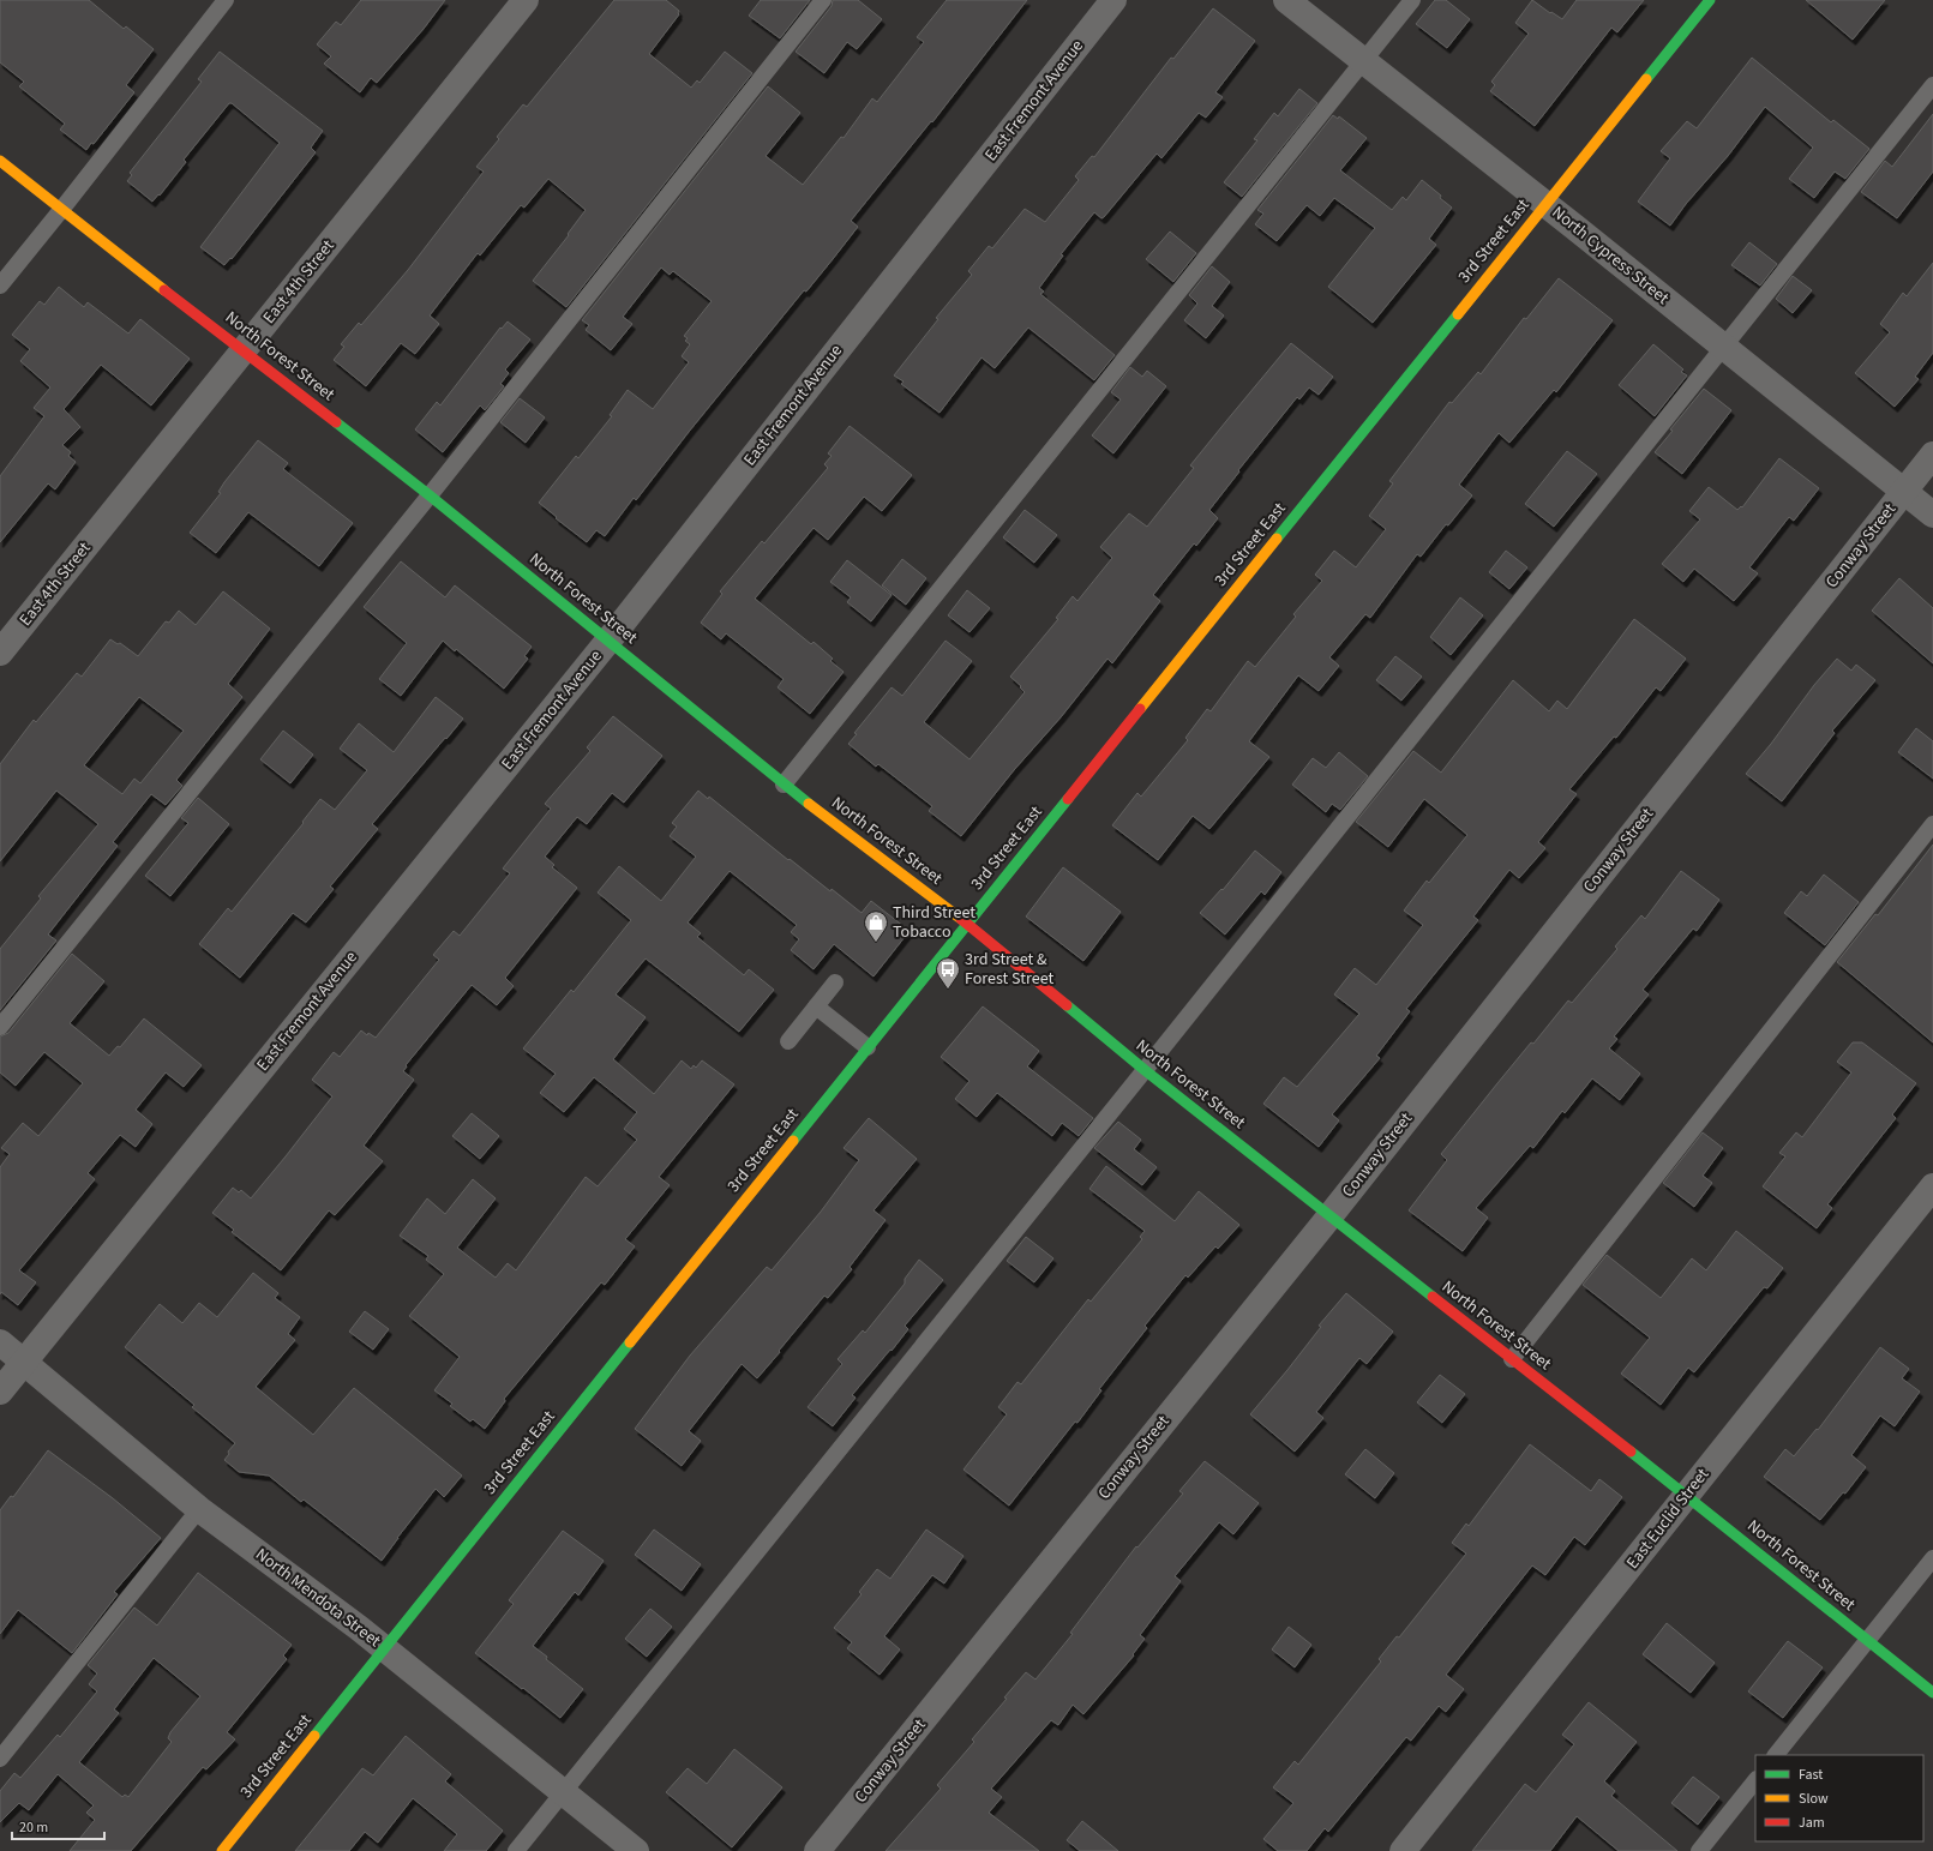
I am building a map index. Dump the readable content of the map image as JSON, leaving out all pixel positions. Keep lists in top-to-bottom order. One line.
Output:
{"streets":{"street":["East Fremont Avenue","3rd Street East","North Cypress Street","East 4th Street","North Forest Street","Conway Street","East Euclid Street","North Mendota Street"]},"crossings":[["East Fremont Avenue","North Forest Street"],["East Fremont Avenue","North Mendota Street"],["3rd Street East","North Cypress Street"],["3rd Street East","North Forest Street"],["3rd Street East","North Mendota Street"],["North Cypress Street","Conway Street"],["East 4th Street","North Forest Street"],["North Forest Street","Conway Street"],["North Forest Street","East Euclid Street"]],"places":{"shop":["Third Street Tobacco"],"bus stop":["3rd Street & Forest Street"]},"legend":["Fast","Slow","Jam"],"scale_bar":"20 m"}
